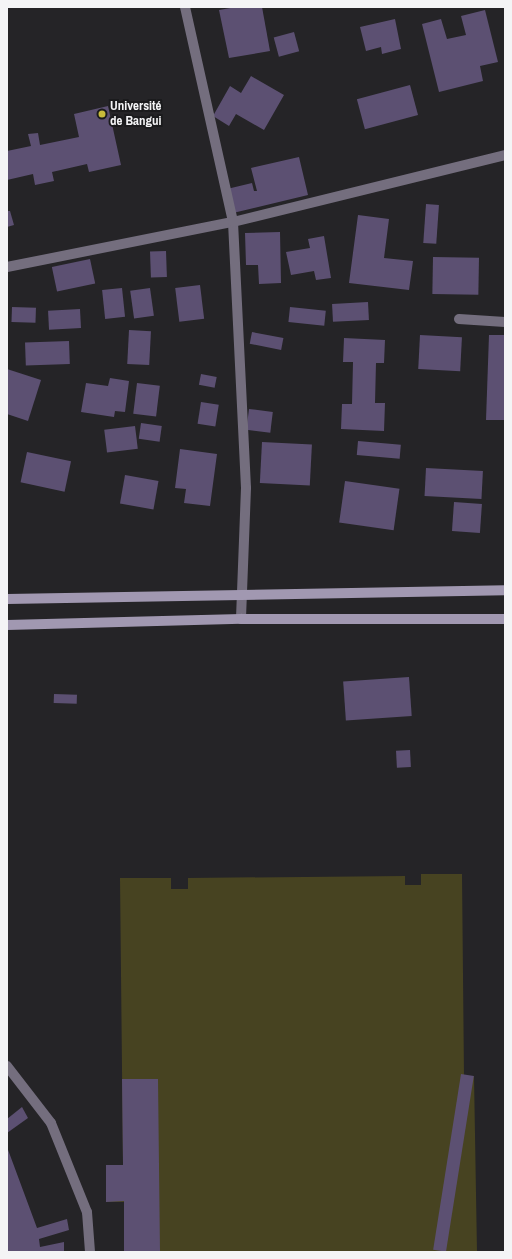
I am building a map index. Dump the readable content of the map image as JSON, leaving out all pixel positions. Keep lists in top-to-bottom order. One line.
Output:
{"places":["Université de Bangui"]}
